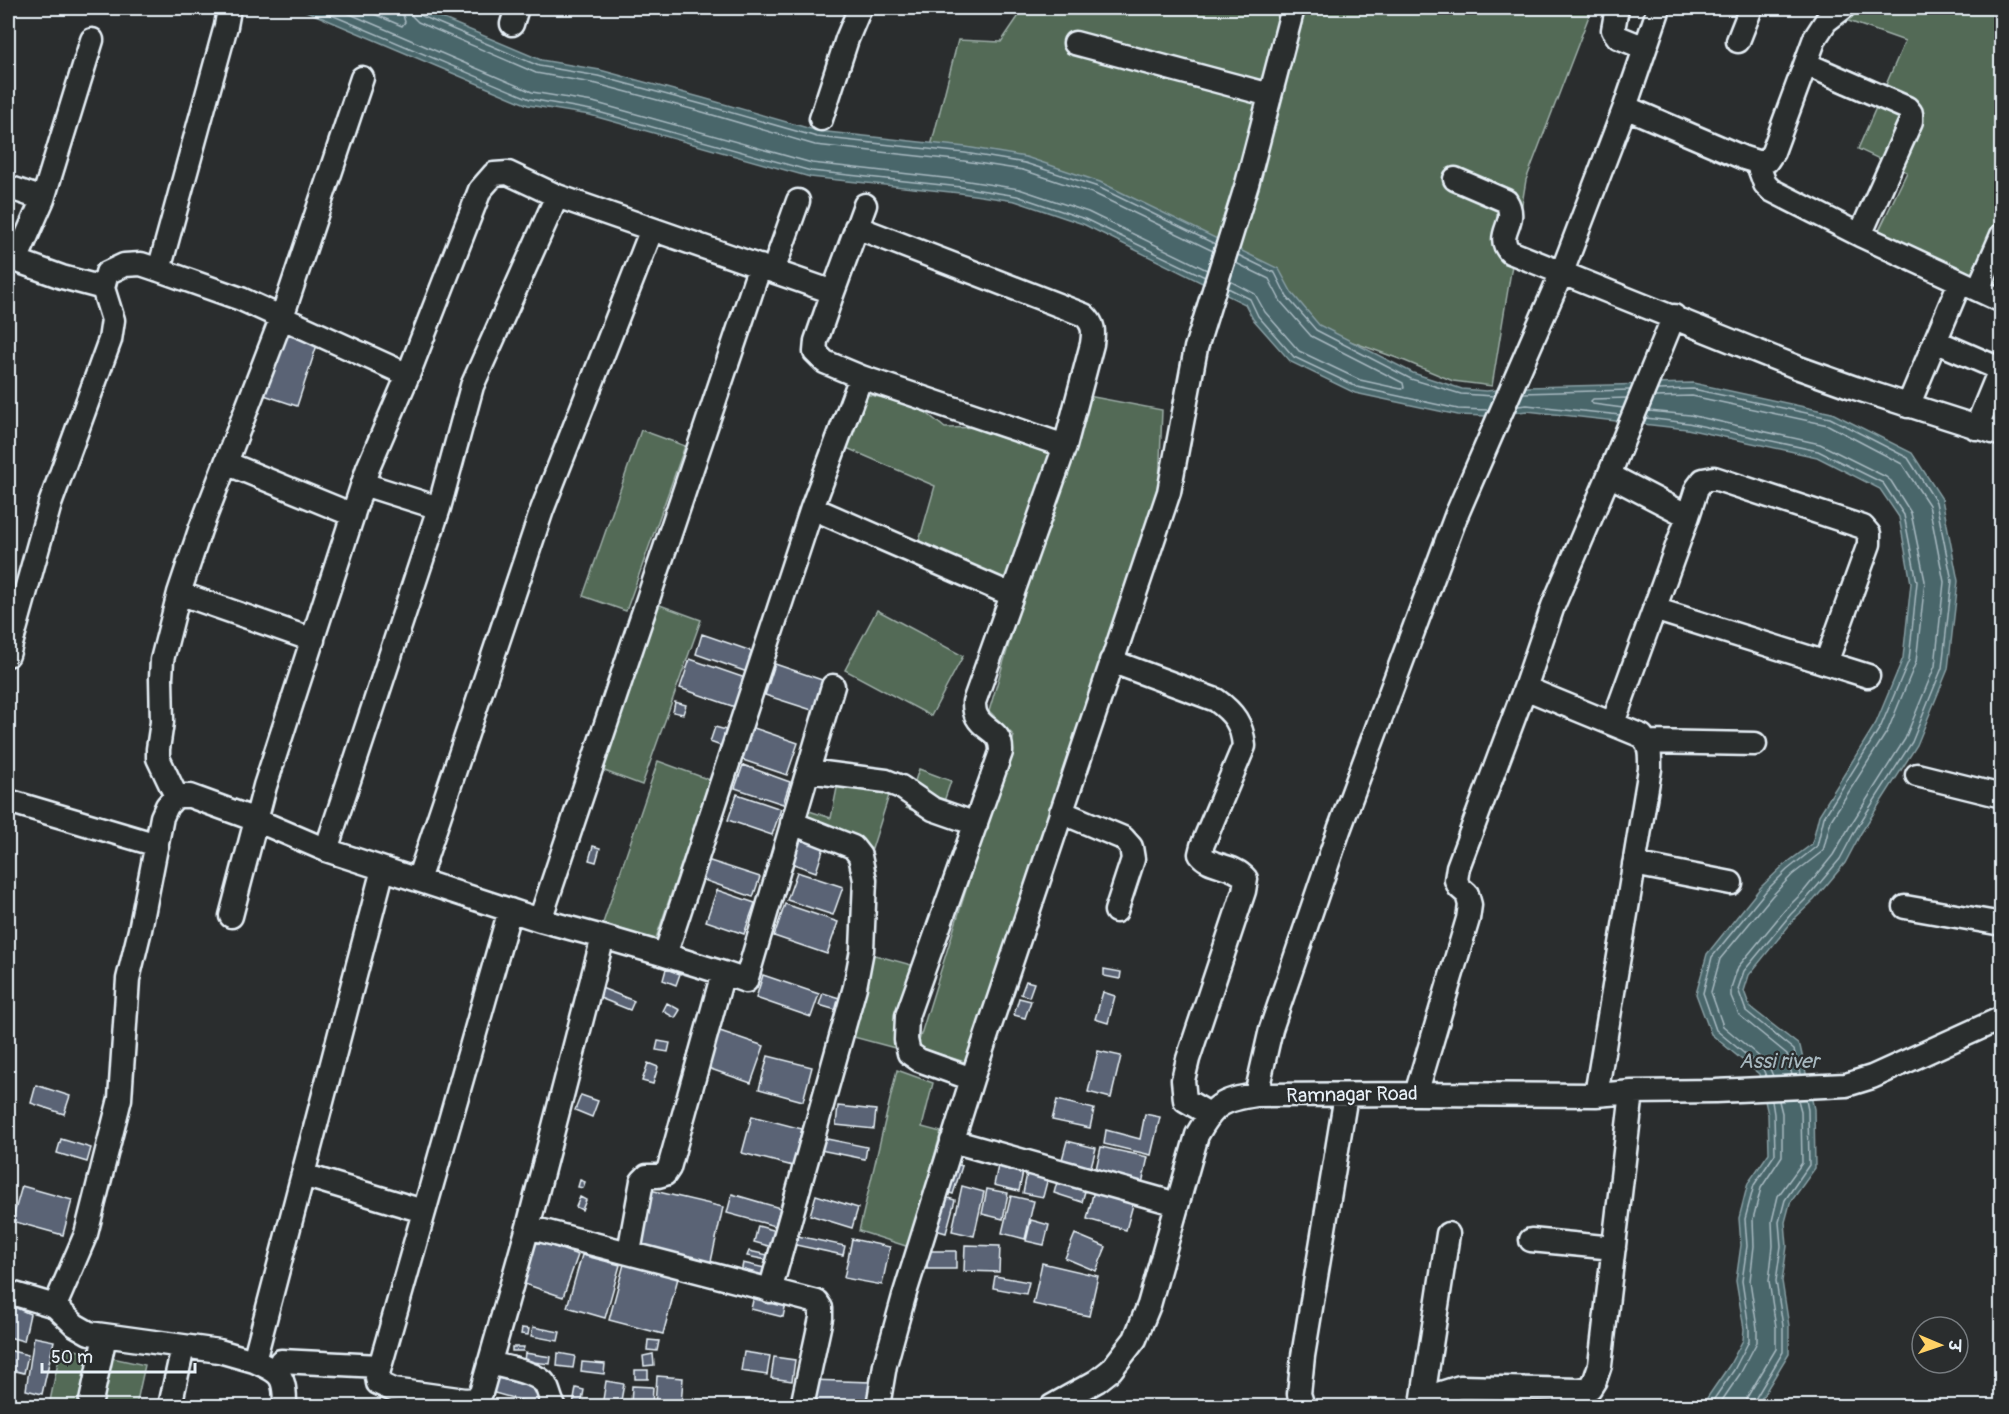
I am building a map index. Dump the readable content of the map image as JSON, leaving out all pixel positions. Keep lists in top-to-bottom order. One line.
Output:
{"streets":{"street":["Ramnagar Road"]},"water":["Assi river"],"scale_bar":"50 m","north":"right"}
